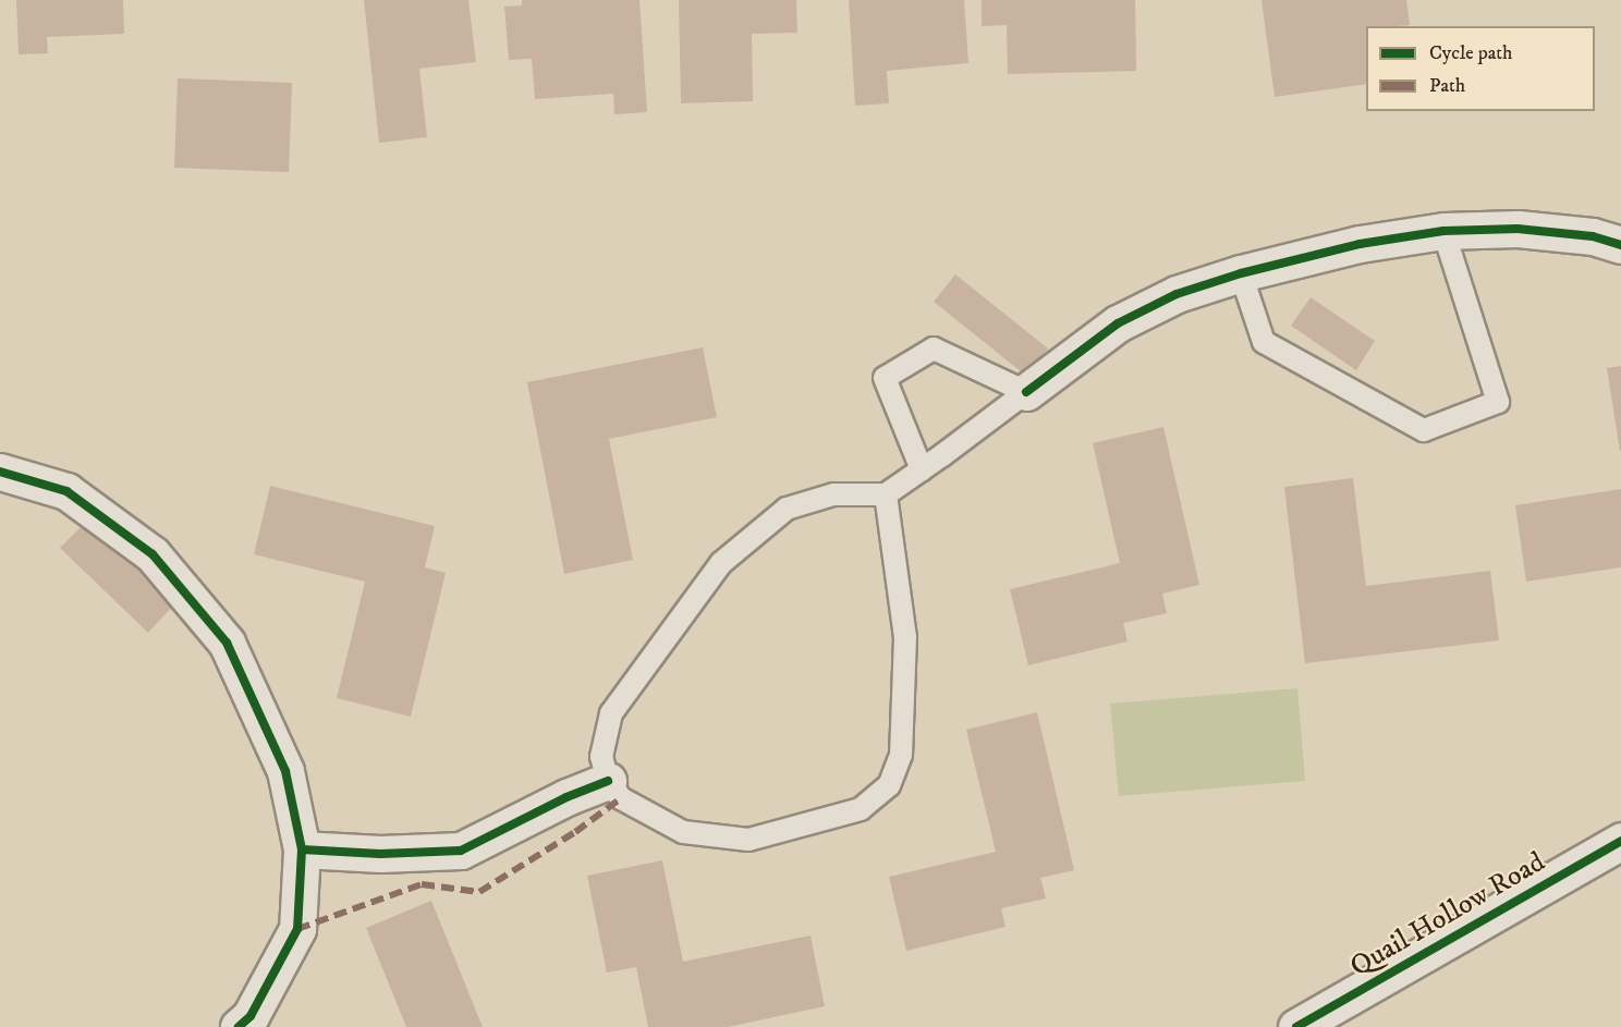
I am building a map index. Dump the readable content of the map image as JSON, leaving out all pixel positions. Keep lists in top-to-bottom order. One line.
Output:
{"streets":{"street":["Quail Hollow Road"]},"legend":["Cycle path","Path"]}
